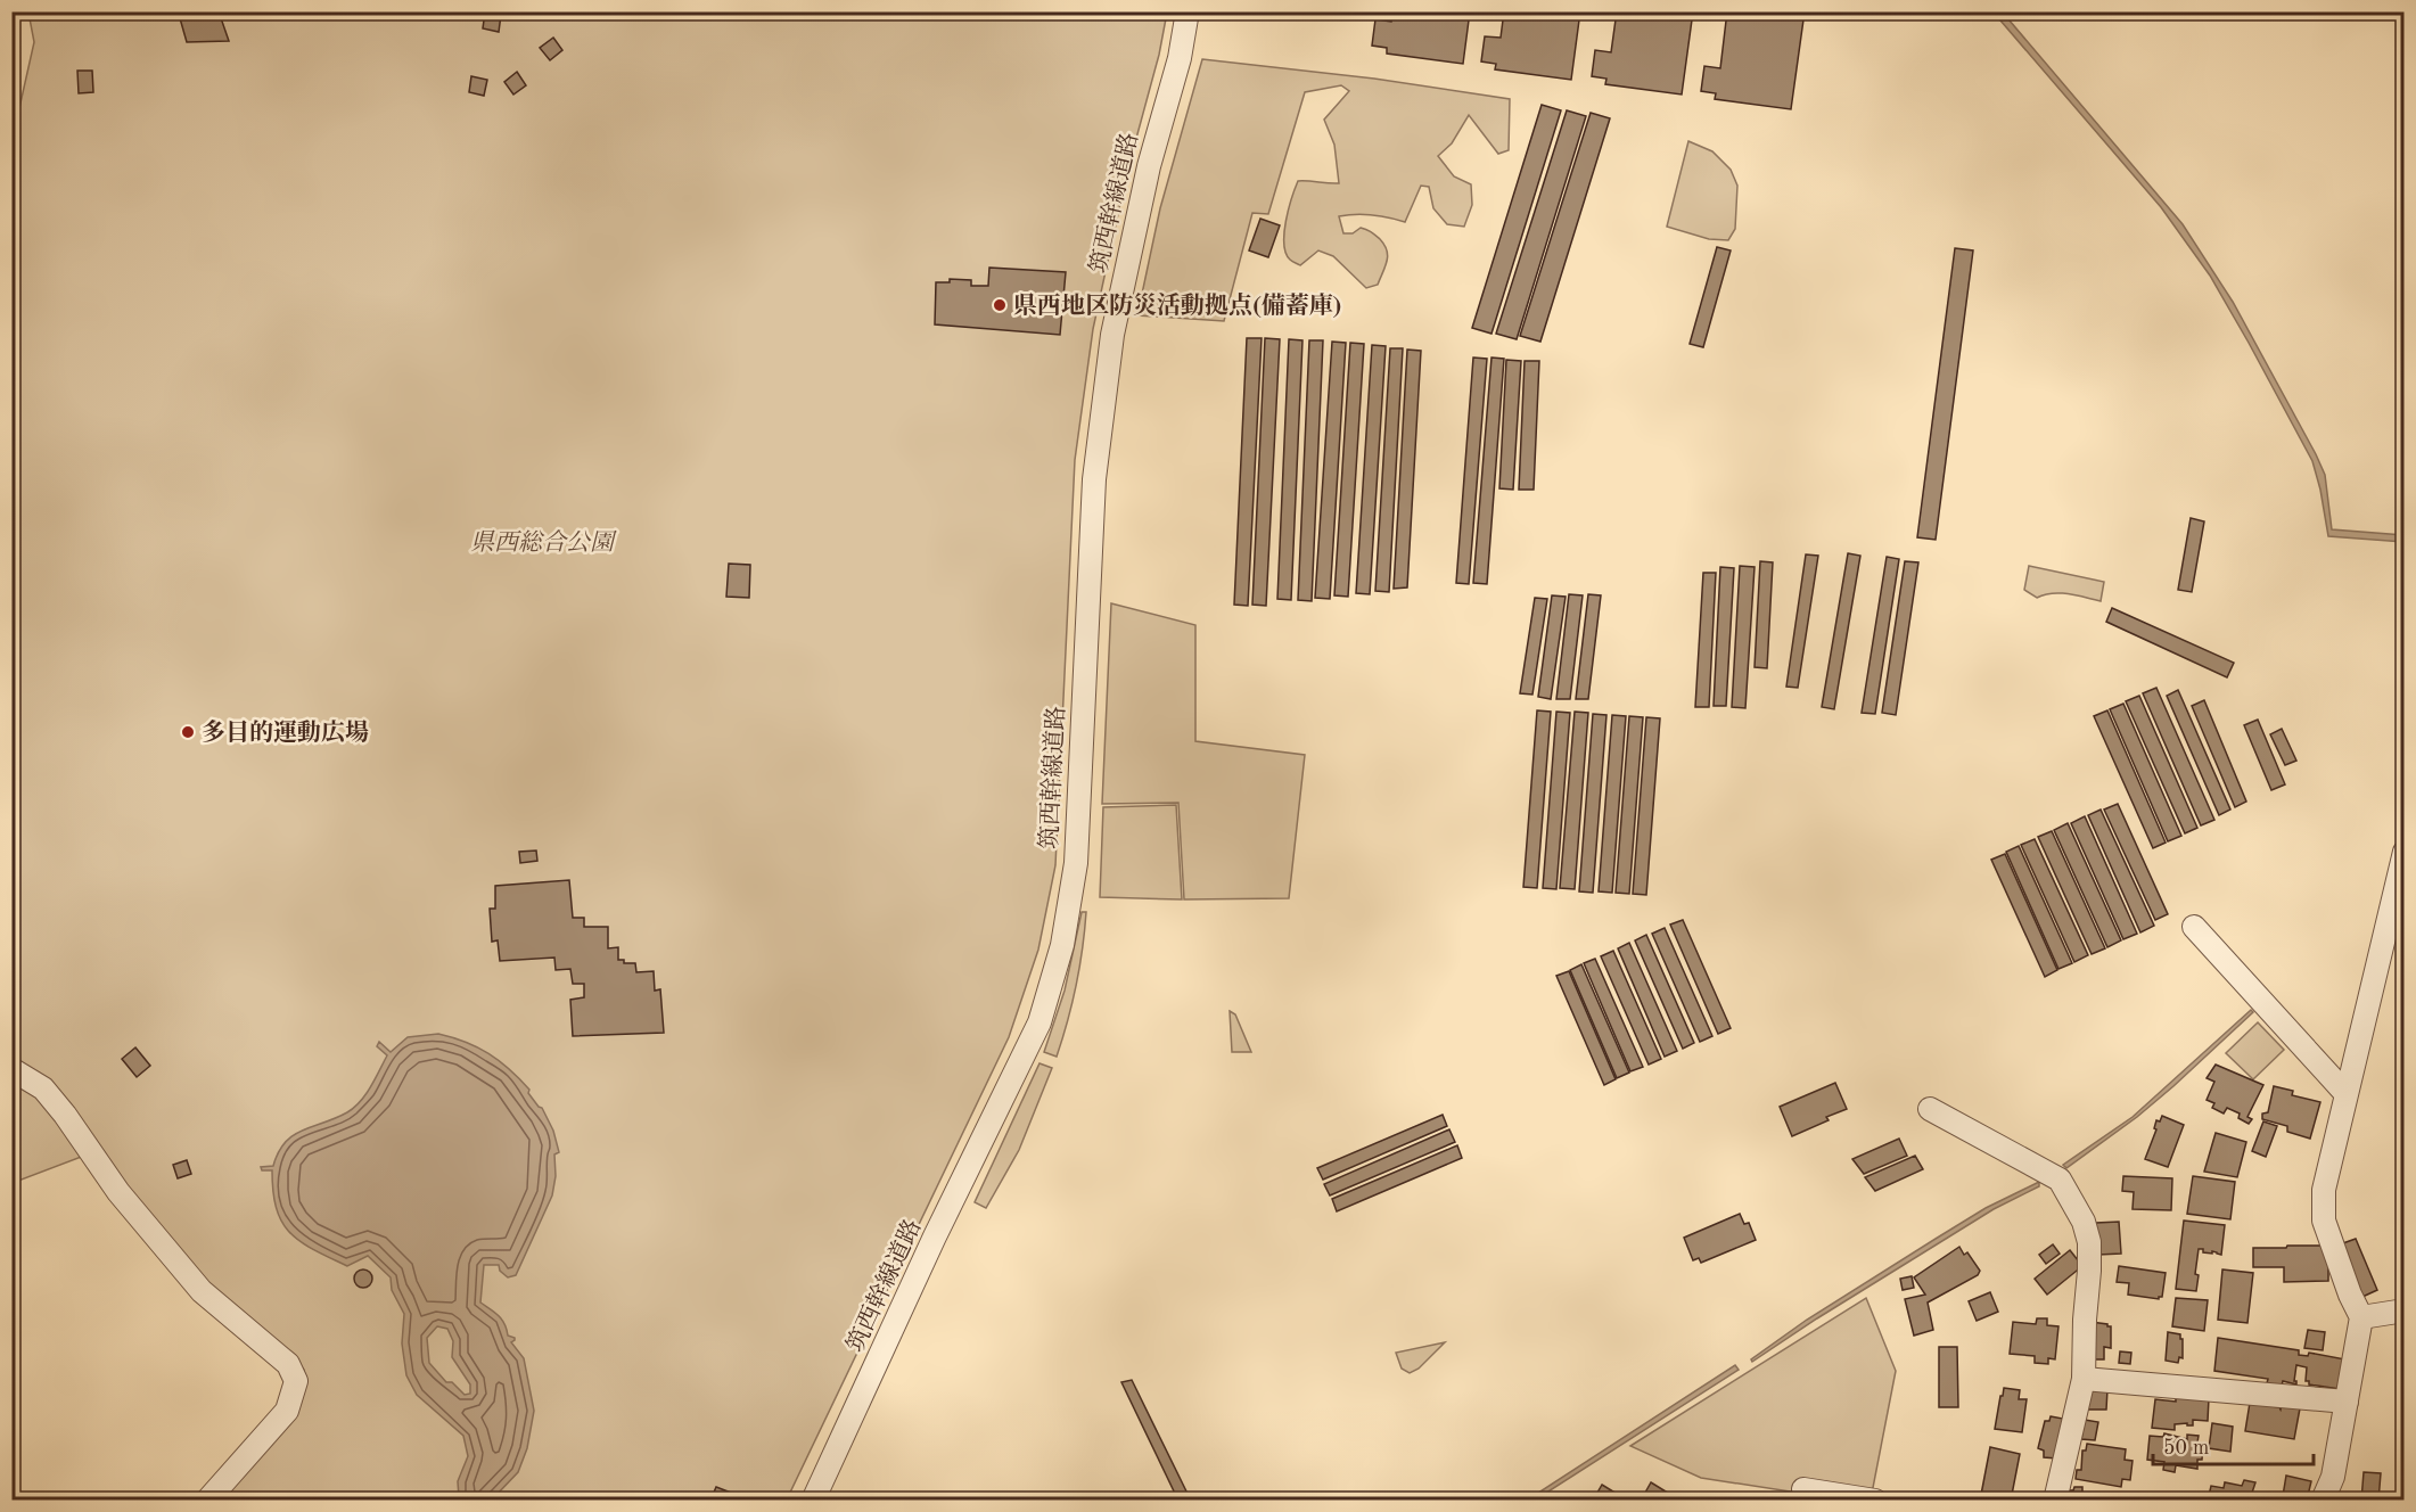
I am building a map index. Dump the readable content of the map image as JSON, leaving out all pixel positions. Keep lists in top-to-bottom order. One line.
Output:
{"streets":{"street":["筑西幹線道路"]},"parks":["県西総合公園"],"places":["県西地区防災活動拠点(備蓄庫)","多目的運動広場"],"scale_bar":"50 m"}
